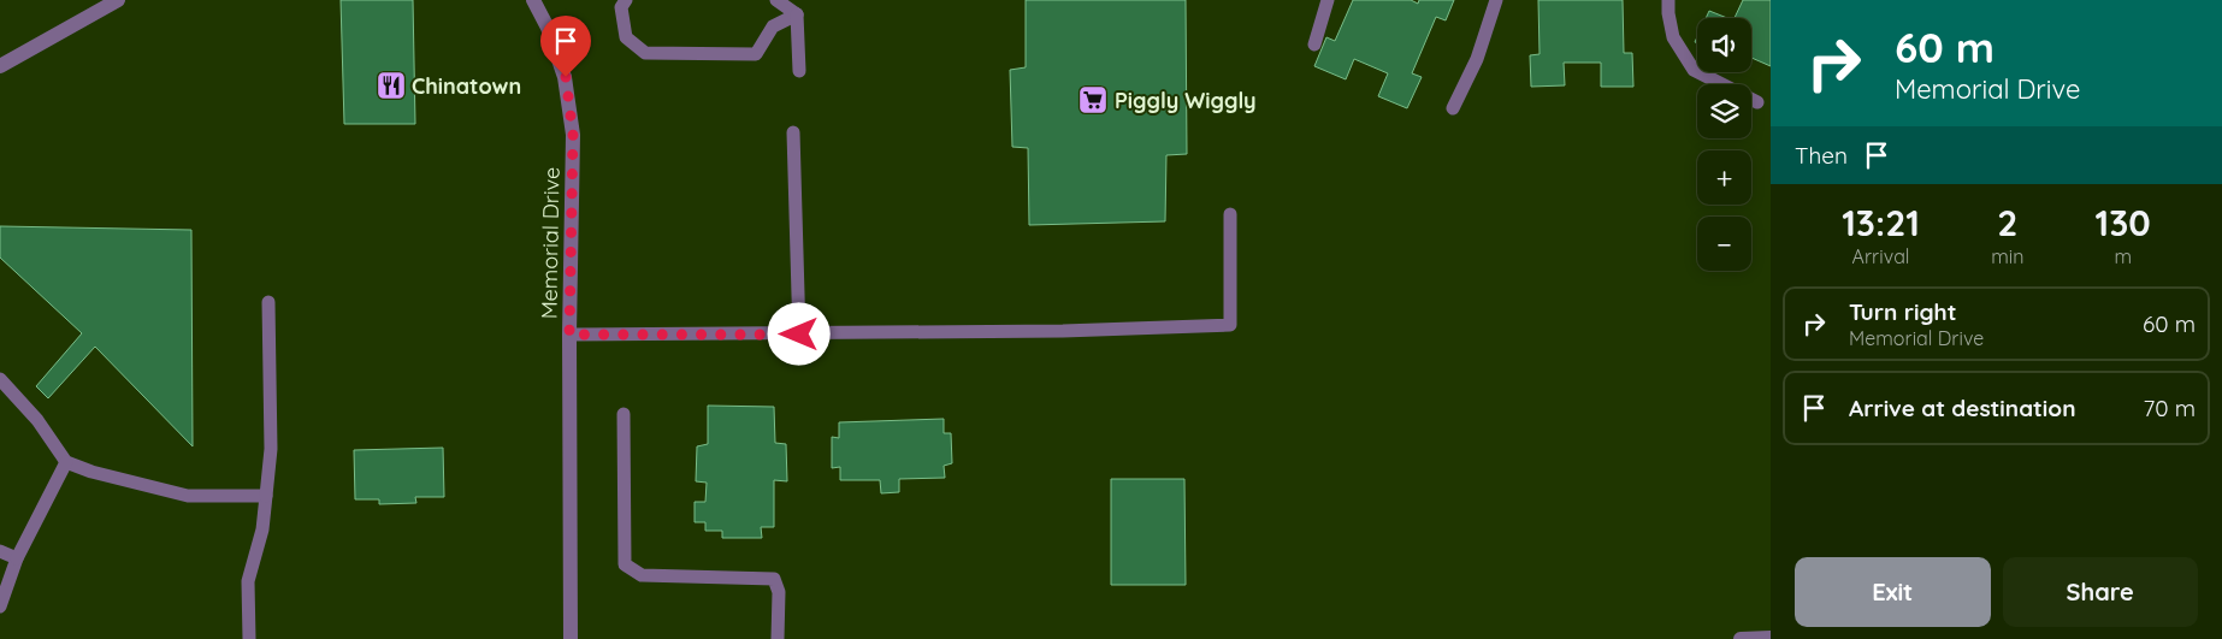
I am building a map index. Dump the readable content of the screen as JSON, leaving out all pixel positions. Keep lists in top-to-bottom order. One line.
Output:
{"streets":{"street":["Memorial Drive"]},"places":{"restaurant":["Chinatown"],"supermarket":["Piggly Wiggly"]},"page":{"turn":["60 m","Memorial Drive"],"map_buttons":["+","−"],"then":"Then","eta":["13:21","Arrival","2","min","130","m"],"list":[{"name":"Turn right","note":"Memorial Drive","value":"60 m"},{"name":"Arrive at destination","value":"70 m"}],"buttons":["Exit","Share"]}}
